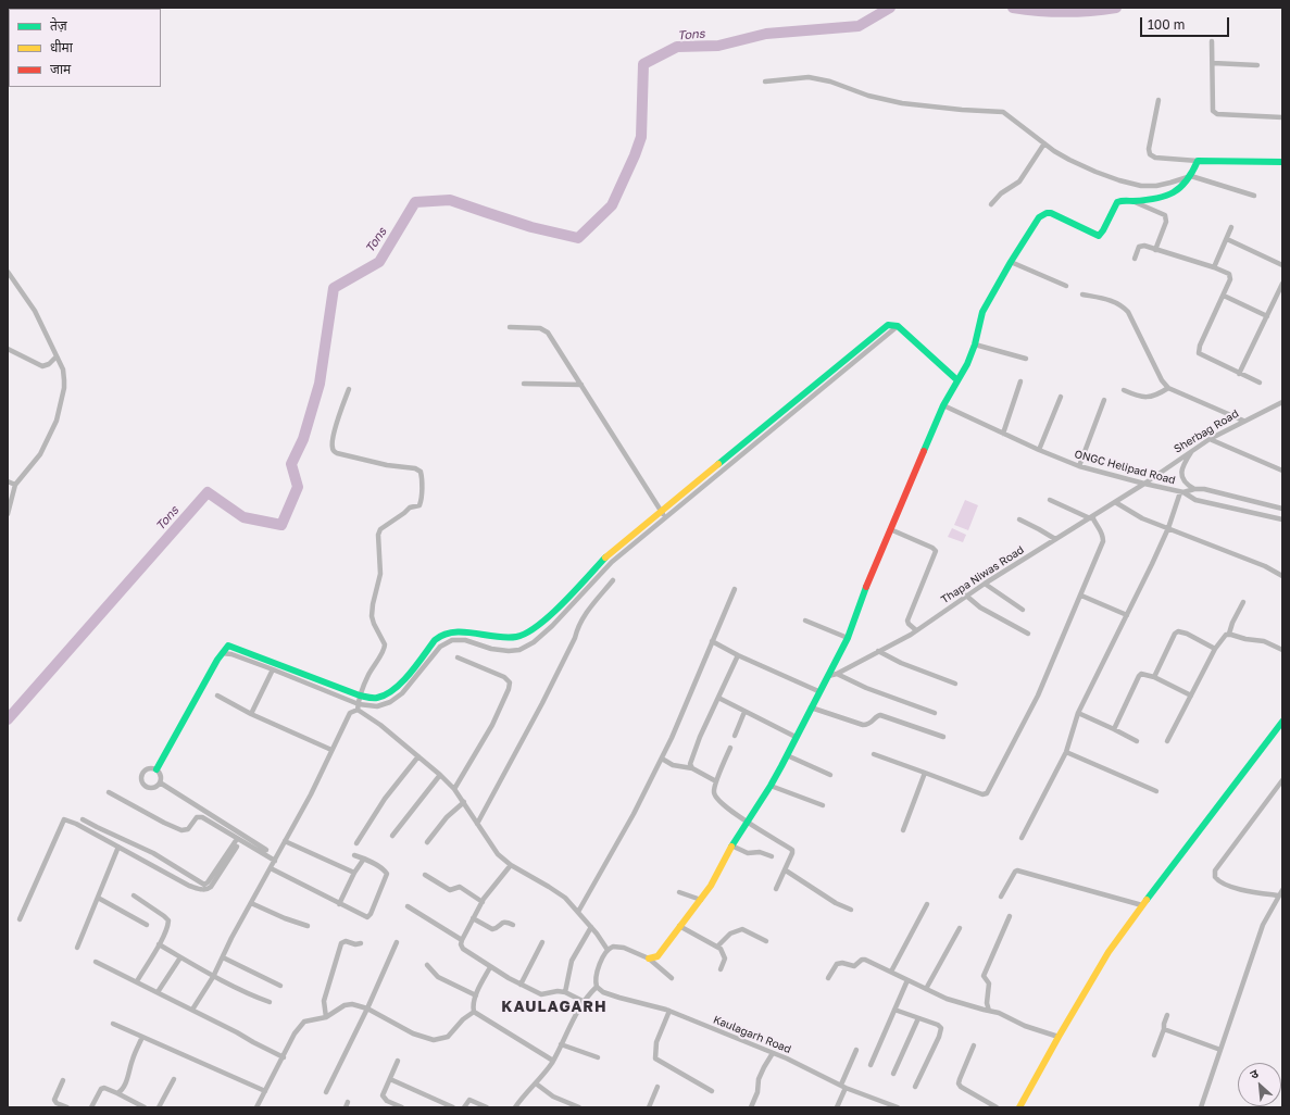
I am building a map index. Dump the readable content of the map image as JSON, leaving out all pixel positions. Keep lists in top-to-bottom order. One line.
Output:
{"streets":{"street":["Sherbag Road","ONGC Helipad Road","Thapa Niwas Road","Kaulagarh Road"]},"crossings":[["Sherbag Road","ONGC Helipad Road"],["Sherbag Road","Thapa Niwas Road"],["ONGC Helipad Road","Thapa Niwas Road"]],"districts":["KAULAGARH"],"water":["Tons"],"legend":["तेज़","धीमा","जाम"],"scale_bar":"100 m","north":"top left"}
